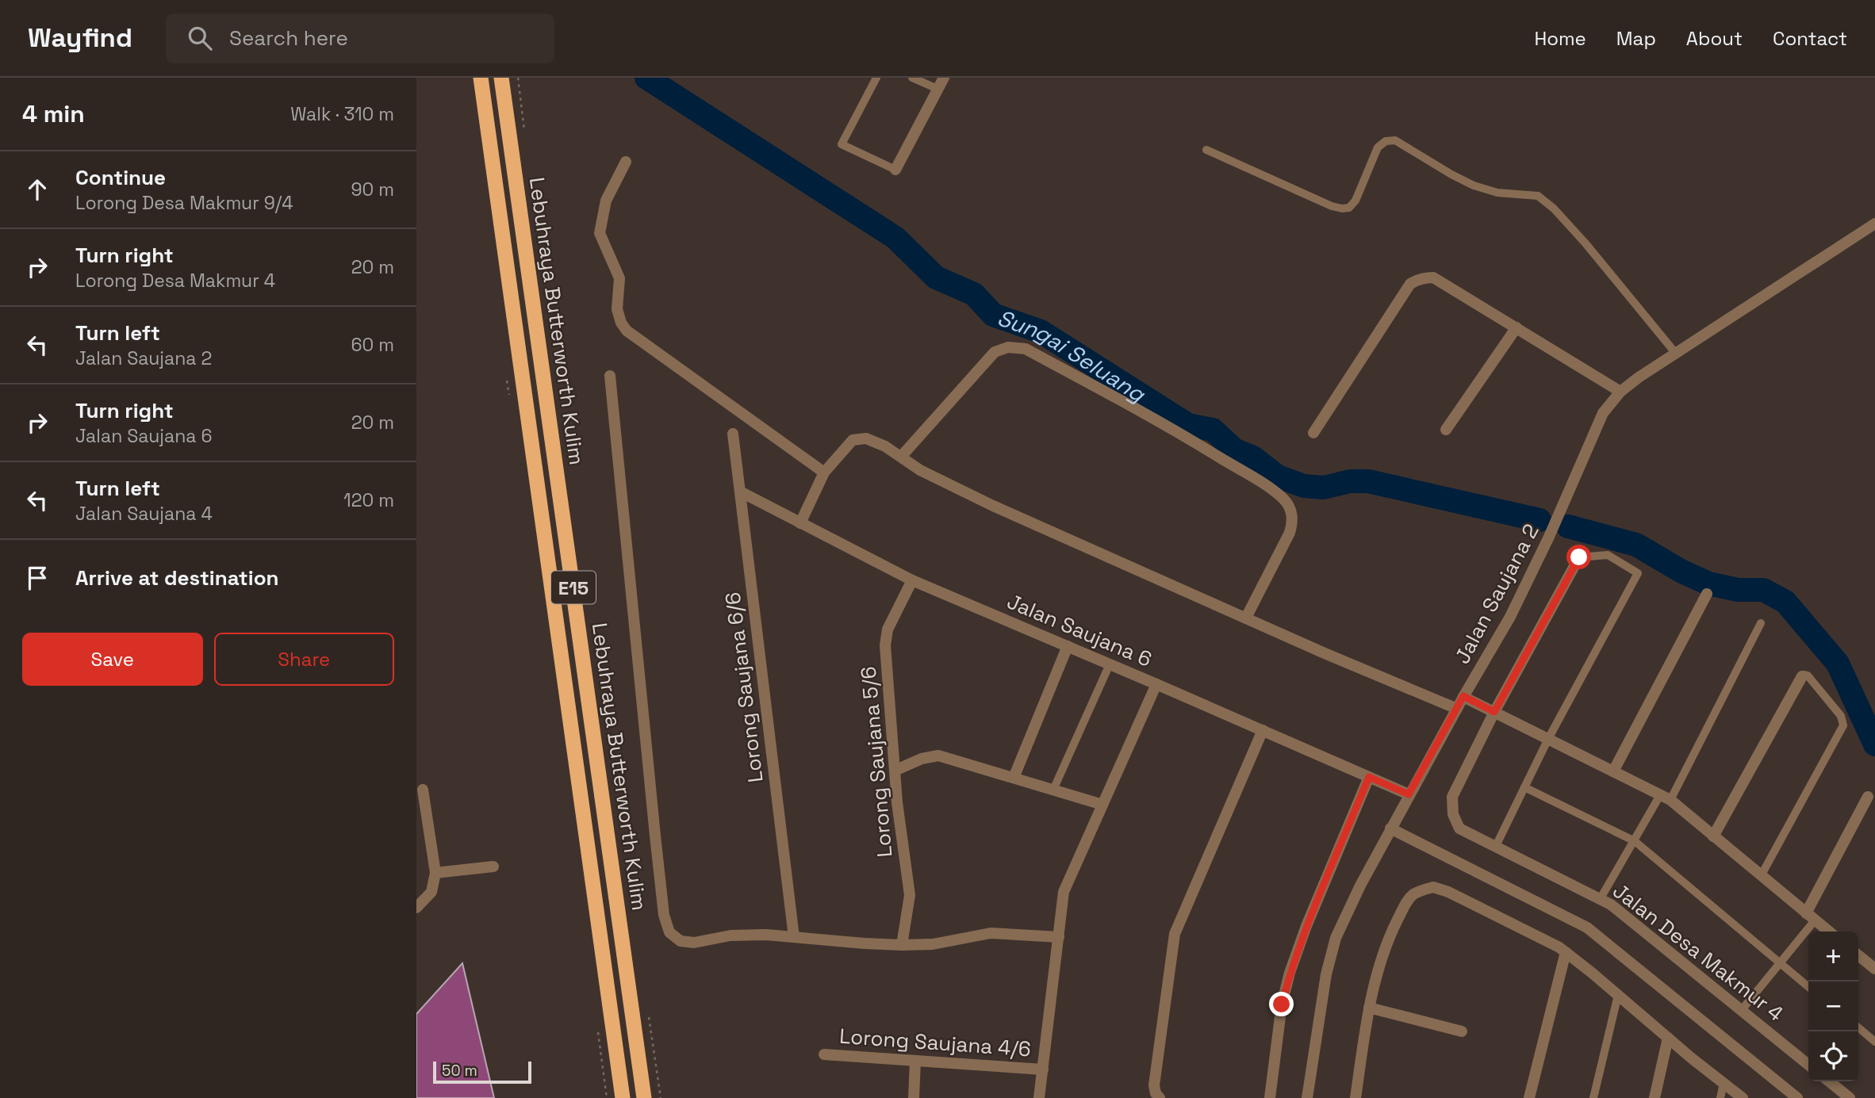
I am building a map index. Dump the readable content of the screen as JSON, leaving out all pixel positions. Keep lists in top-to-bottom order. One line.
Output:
{"streets":{"highway":["Lebuhraya Butterworth Kulim","E15"],"street":["Jalan Saujana 2","Jalan Saujana 6","Lorong Saujana 6/6","Lorong Saujana 5/6","Jalan Desa Makmur 4","Lorong Saujana 4/6"]},"crossings":[["Jalan Saujana 2","Jalan Saujana 6"],["Jalan Saujana 6","Lorong Saujana 6/6"],["Jalan Saujana 6","Lorong Saujana 5/6"]],"water":["Sungai Seluang"],"scale_bar":"50 m","page":{"header":"Wayfind","search":"Search here","nav":["Home","Map","About","Contact"],"heading":["4 min","Walk · 310 m"],"list":[["Continue","Lorong Desa Makmur 9/4","90 m"],["Turn right","Lorong Desa Makmur 4","20 m"],["Turn left","Jalan Saujana 2","60 m"],["Turn right","Jalan Saujana 6","20 m"],["Turn left","Jalan Saujana 4","120 m"],"Arrive at destination"],"buttons":["Save","Share"],"map_buttons":["+","−"],"scale":"50 m"}}
